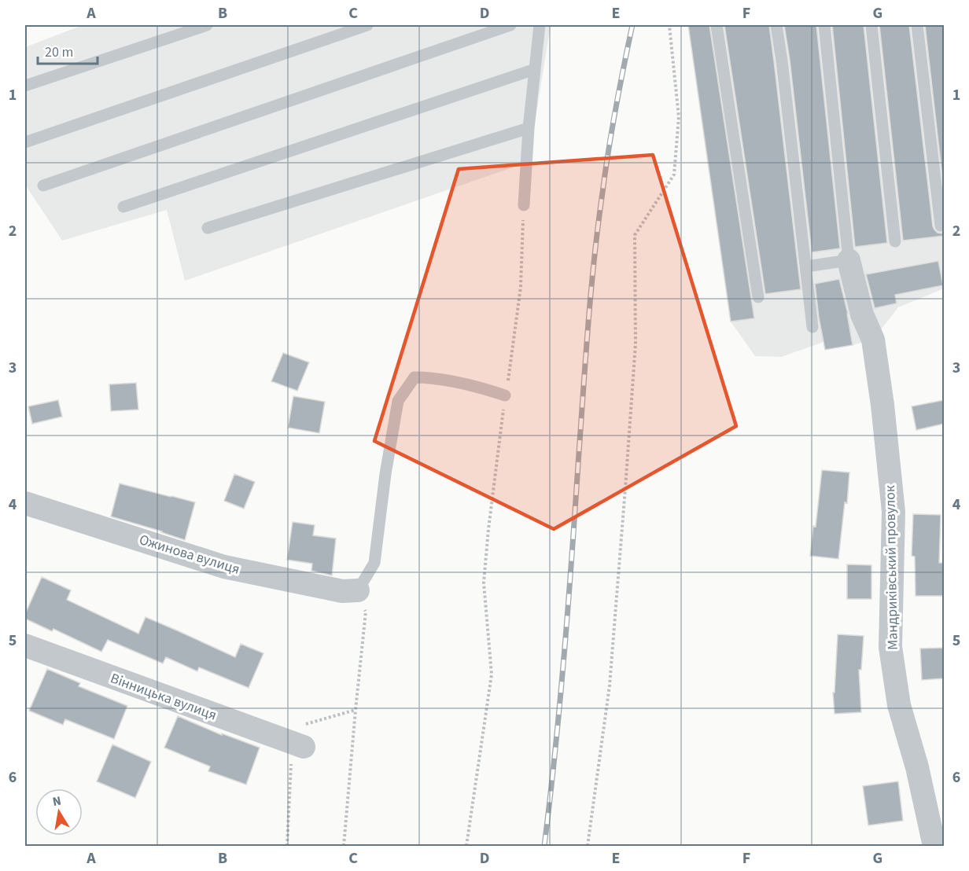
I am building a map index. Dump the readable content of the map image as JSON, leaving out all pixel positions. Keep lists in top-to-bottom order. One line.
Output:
{"streets":{"street":["Ожинова вулиця","Мандриківський провулок","Вінницька вулиця"]},"scale_bar":"20 m","north":"top","grid":{"columns":["A","B","C","D","E","F","G"],"rows":["1","2","3","4","5","6"]}}
